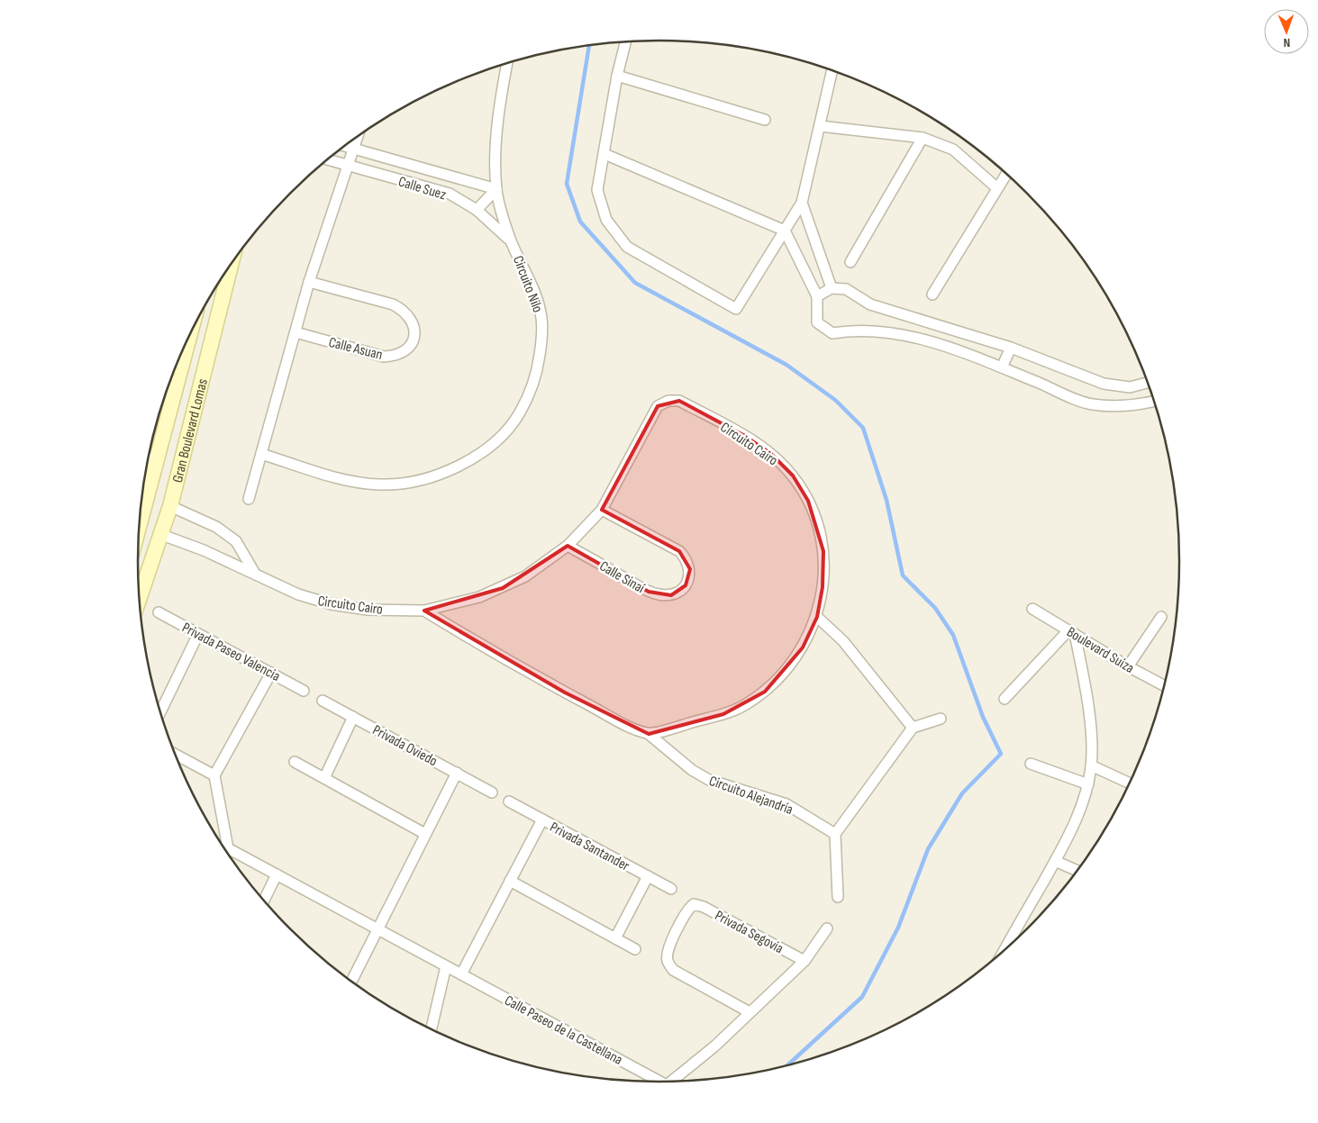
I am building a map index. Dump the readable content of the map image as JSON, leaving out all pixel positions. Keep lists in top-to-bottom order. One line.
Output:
{"streets":{"main road":["Gran Boulevard Lomas"],"street":["Calle Suez","Circuito Nilo","Calle Asuan","Circuito Cairo","Calle Sinaí","Boulevard Suiza","Privada Paseo Valencia","Privada Oviedo","Circuito Alejandría","Privada Santander","Privada Segovia","Calle Paseo de la Castellana"]},"crossings":[["Calle Suez","Circuito Nilo"],["Gran Boulevard Lomas","Circuito Cairo"],["Circuito Cairo","Calle Sinaí"],["Circuito Cairo","Circuito Alejandría"]],"north":"bottom"}
